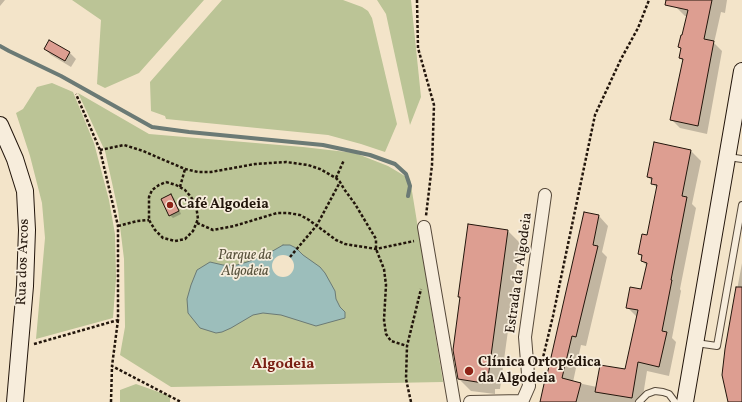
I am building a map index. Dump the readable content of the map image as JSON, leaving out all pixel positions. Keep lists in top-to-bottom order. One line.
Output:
{"streets":{"street":["Rua dos Arcos","Estrada da Algodeia"]},"districts":["Algodeia"],"parks":["Parque da Algodeia"],"places":["Café Algodeia","Clínica Ortopédica da Algodeia"]}
